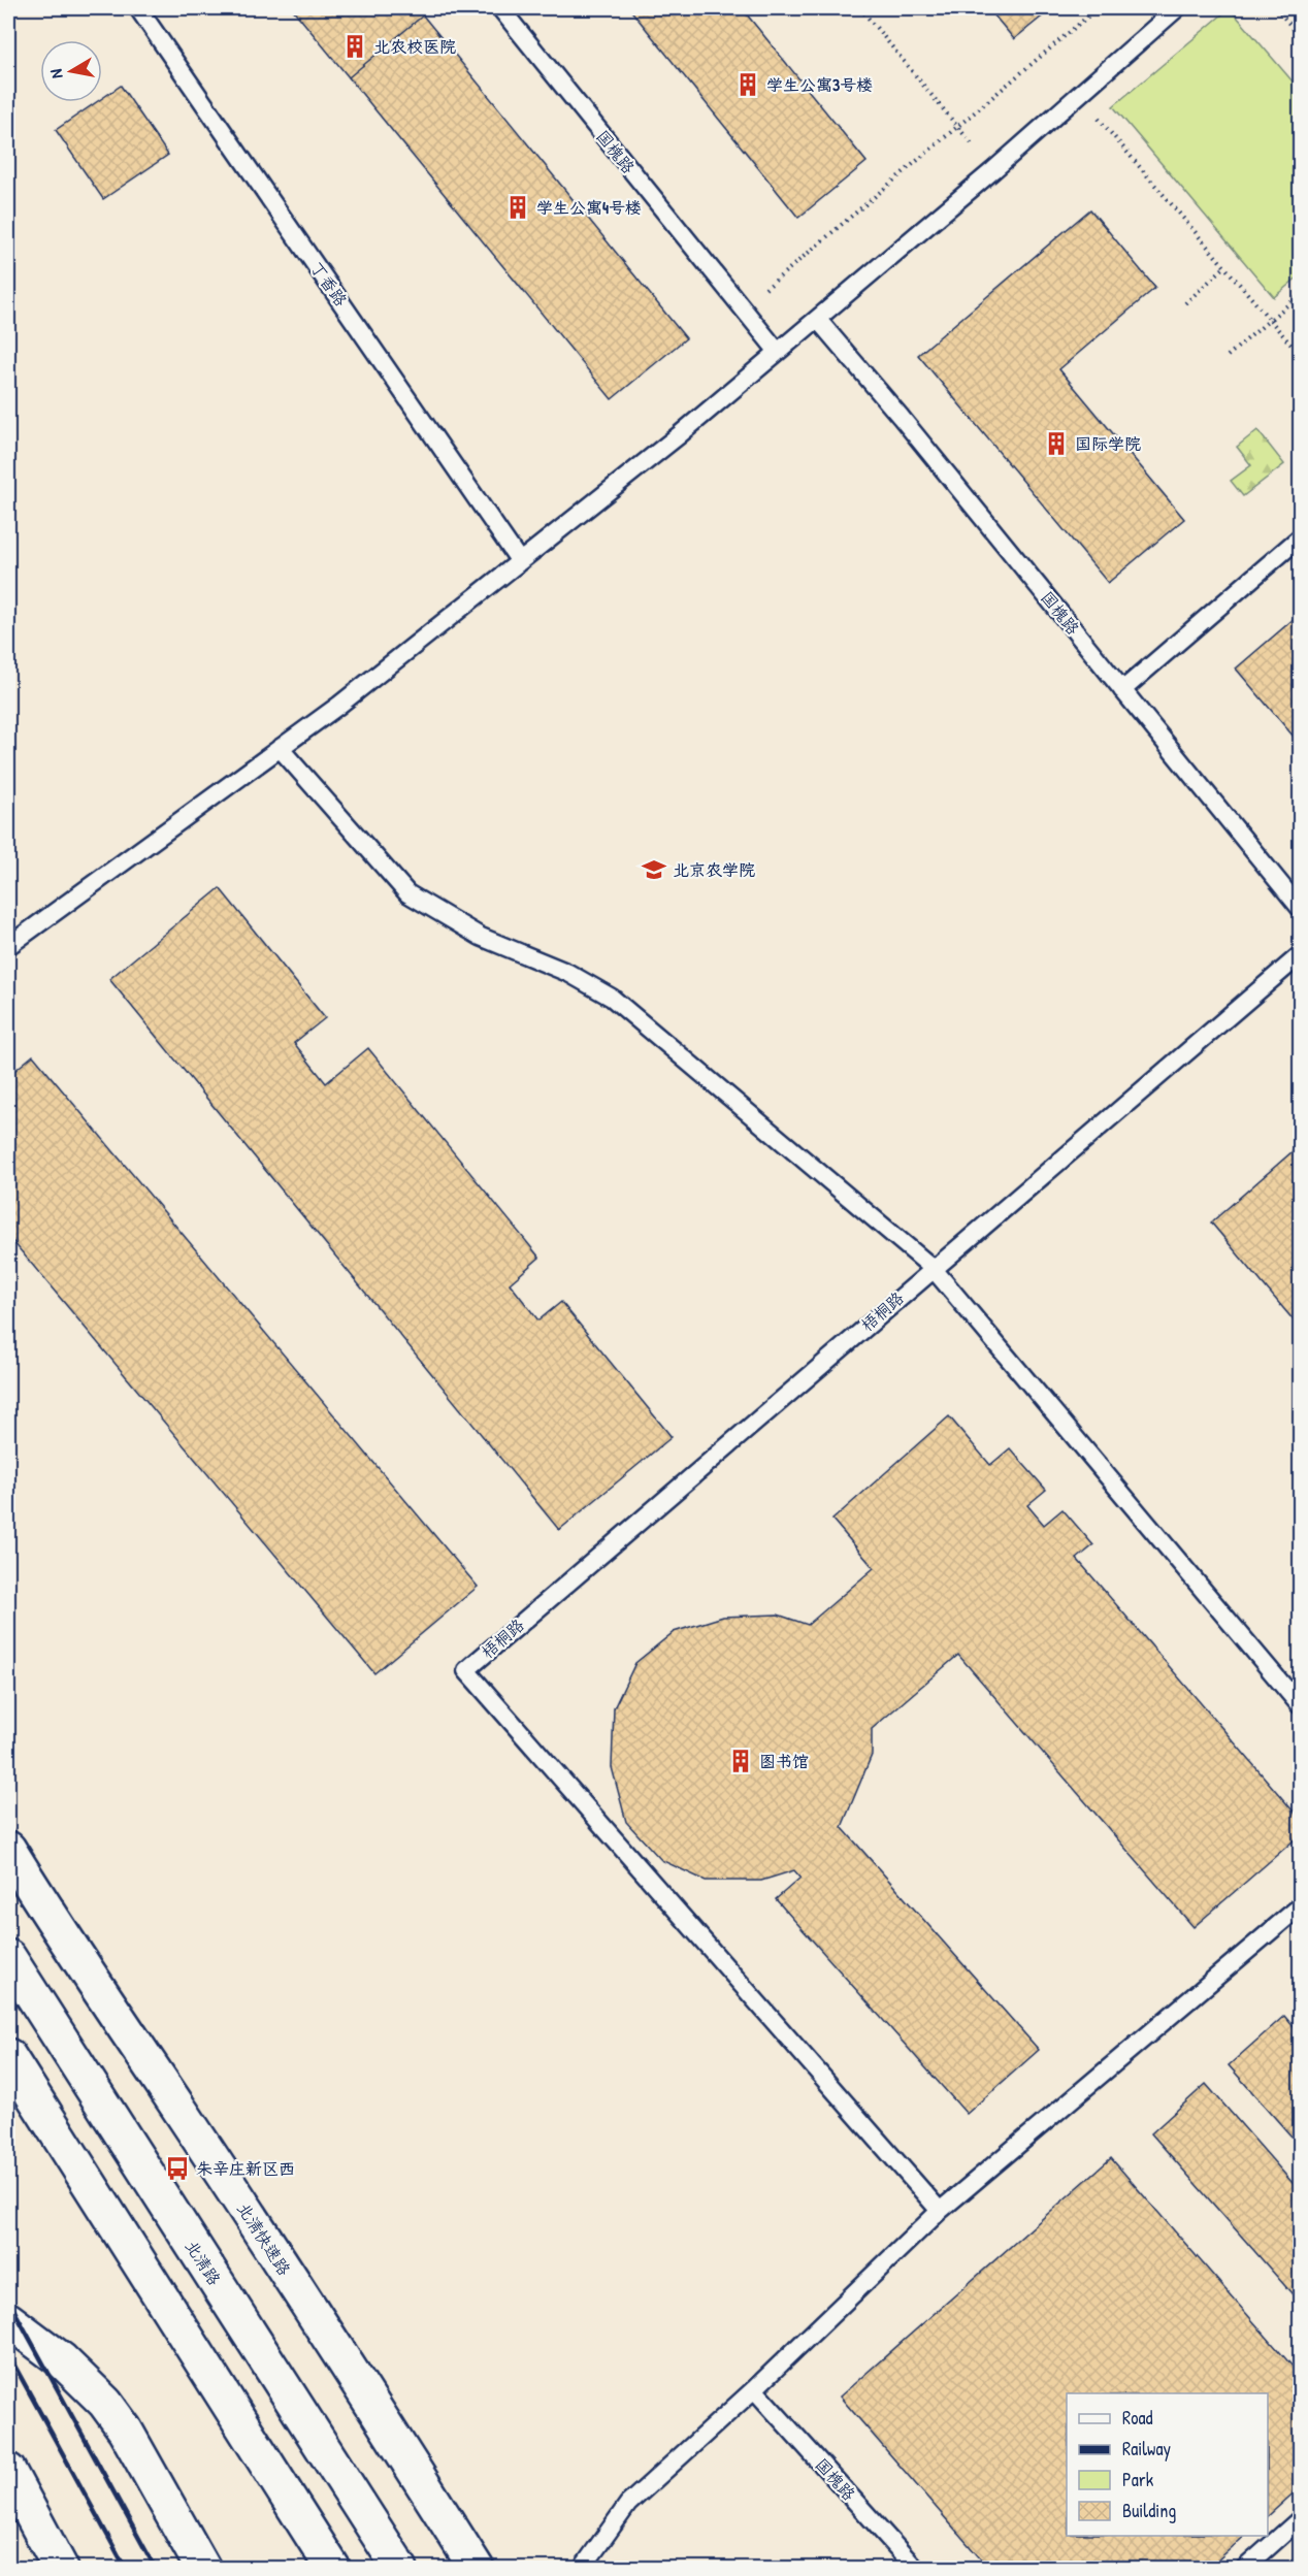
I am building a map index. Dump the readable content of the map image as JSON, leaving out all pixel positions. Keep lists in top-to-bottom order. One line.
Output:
{"streets":{"main road":["北清快速路","北清路"],"lane":["国槐路","丁香路","梧桐路"]},"places":{"building":["北农校医院","学生公寓3号楼","学生公寓4号楼","国际学院","图书馆"],"school or university":["北京农学院"],"bus stop":["朱辛庄新区西"]},"legend":["Road","Railway","Park","Building"],"north":"left"}
